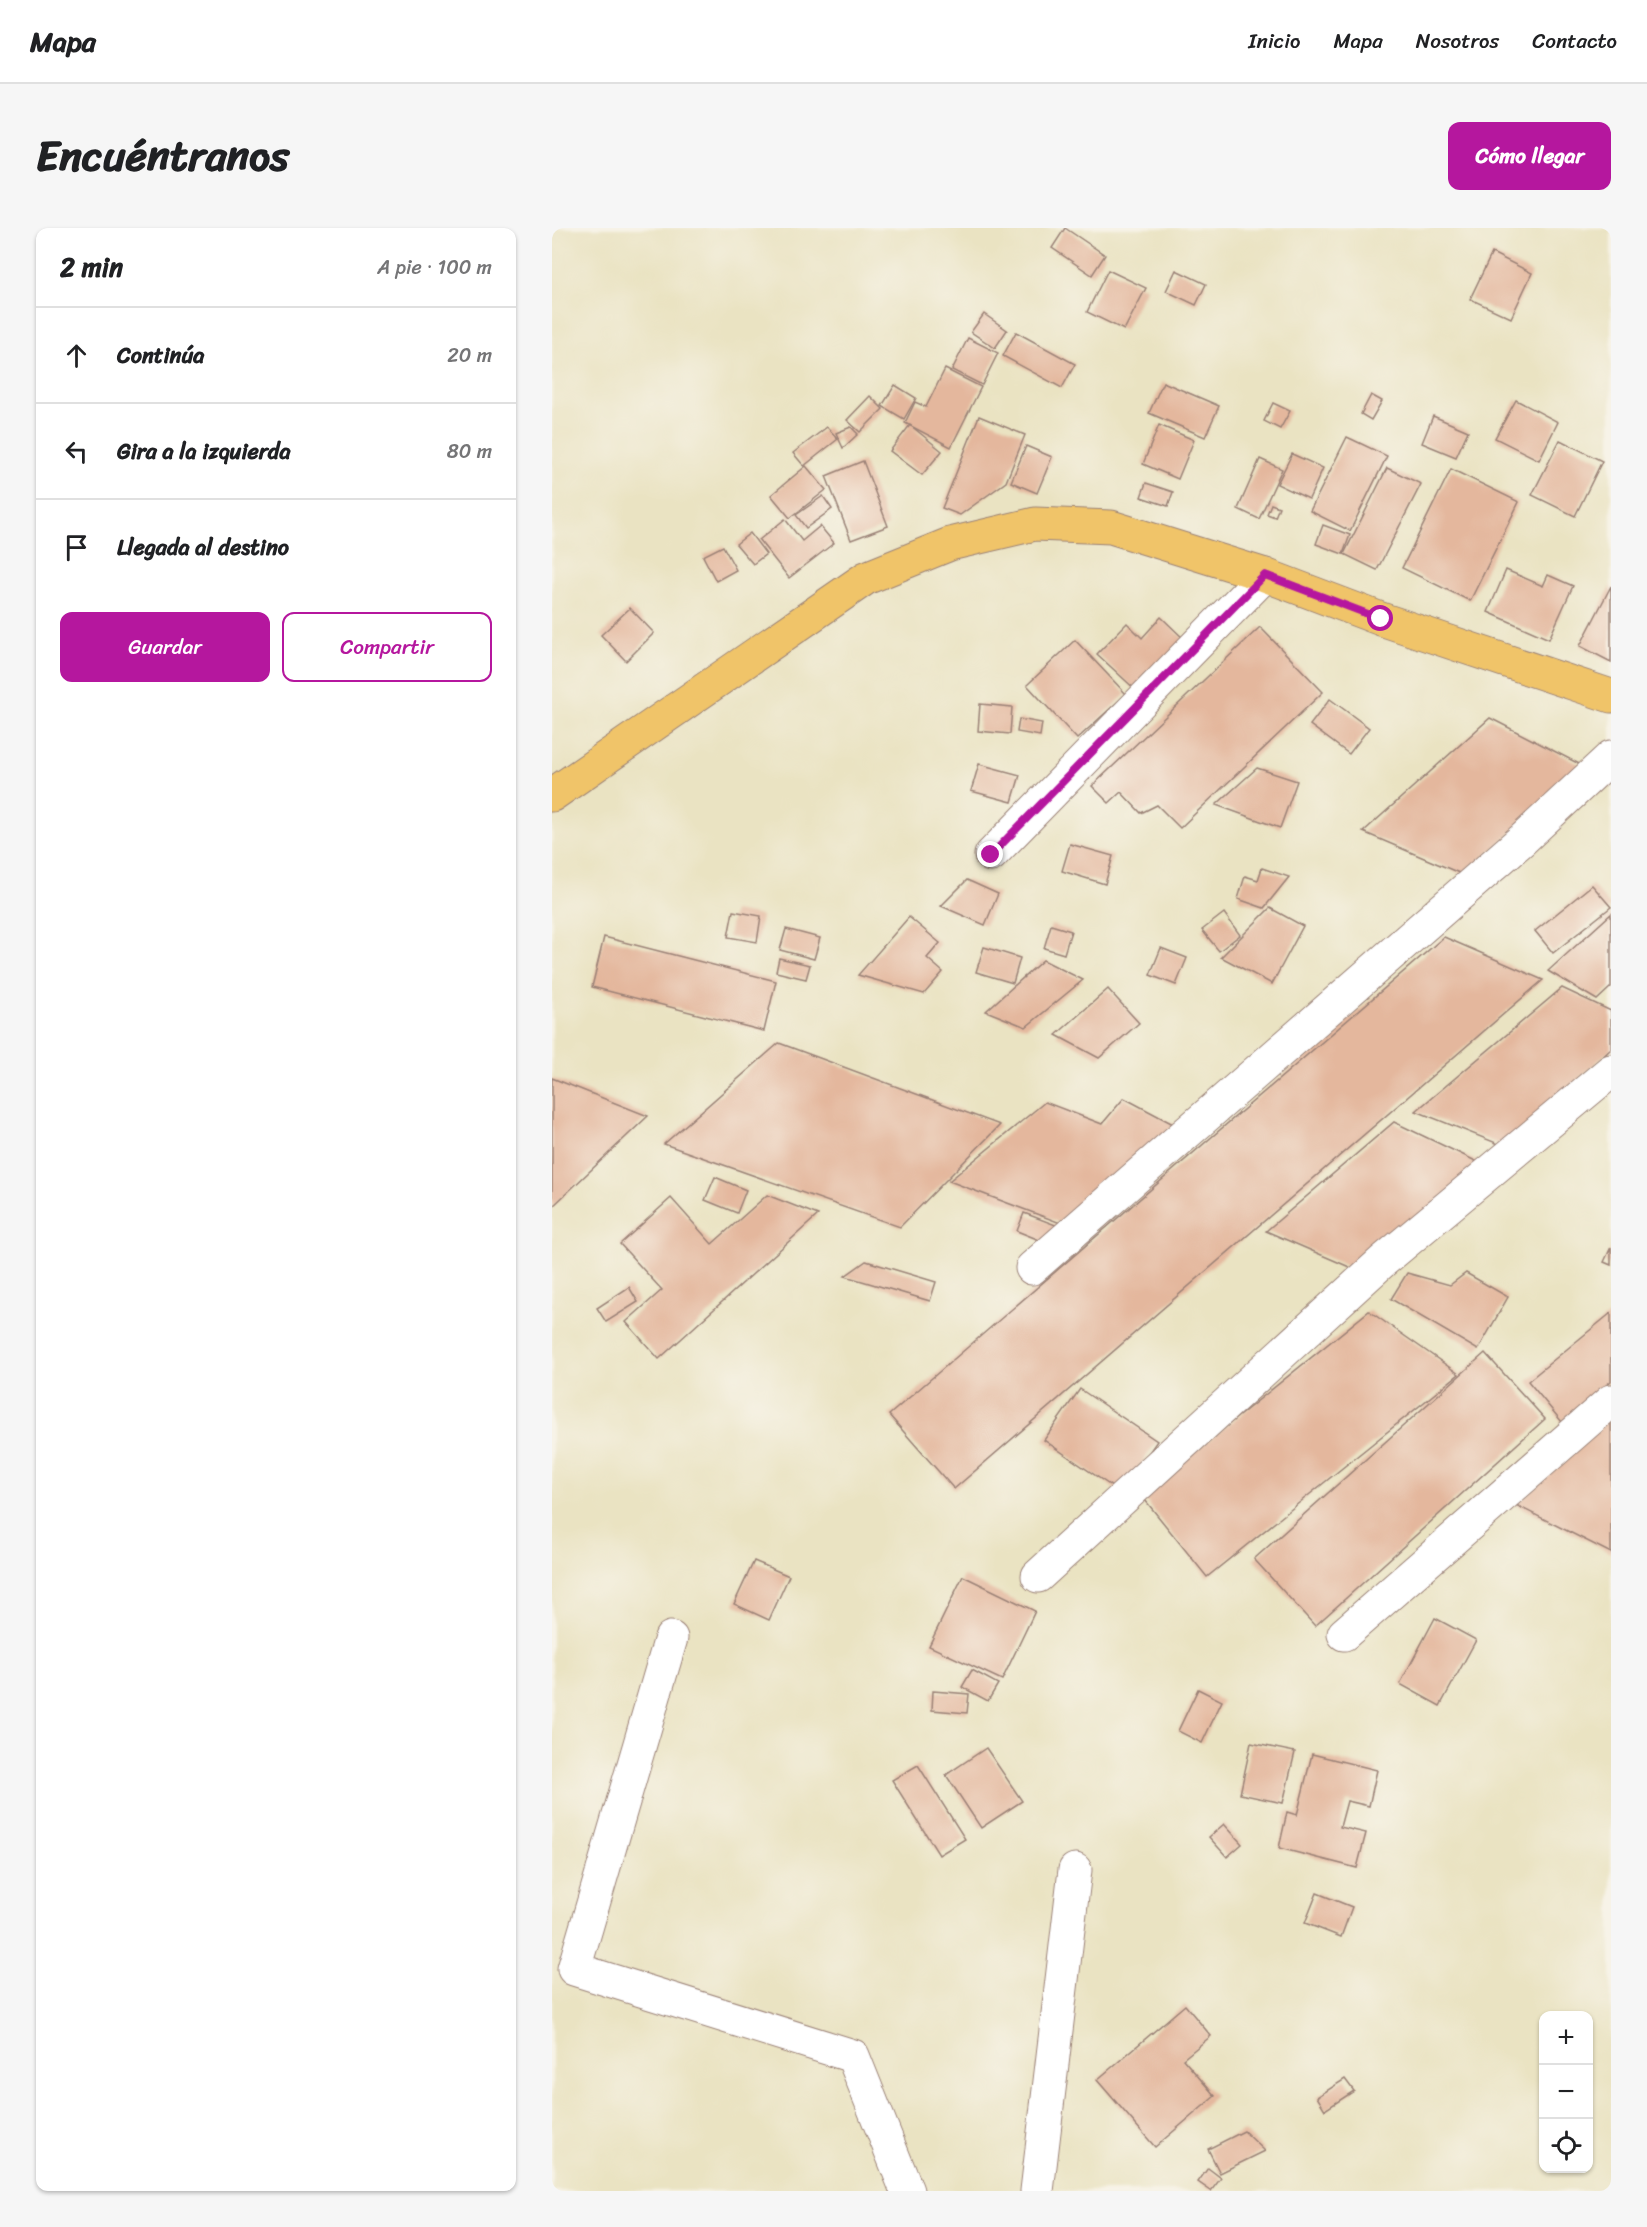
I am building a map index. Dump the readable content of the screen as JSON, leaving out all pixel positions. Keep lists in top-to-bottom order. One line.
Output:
{"page":{"header":"Mapa","nav":["Inicio","Mapa","Nosotros","Contacto"],"title":"Encuéntranos","buttons":["Cómo llegar",["Guardar","Compartir"]],"heading":["2 min","A pie · 100 m"],"list":[["Continúa","20 m"],["Gira a la izquierda","80 m"],"Llegada al destino"],"map_buttons":["+","−"]}}
